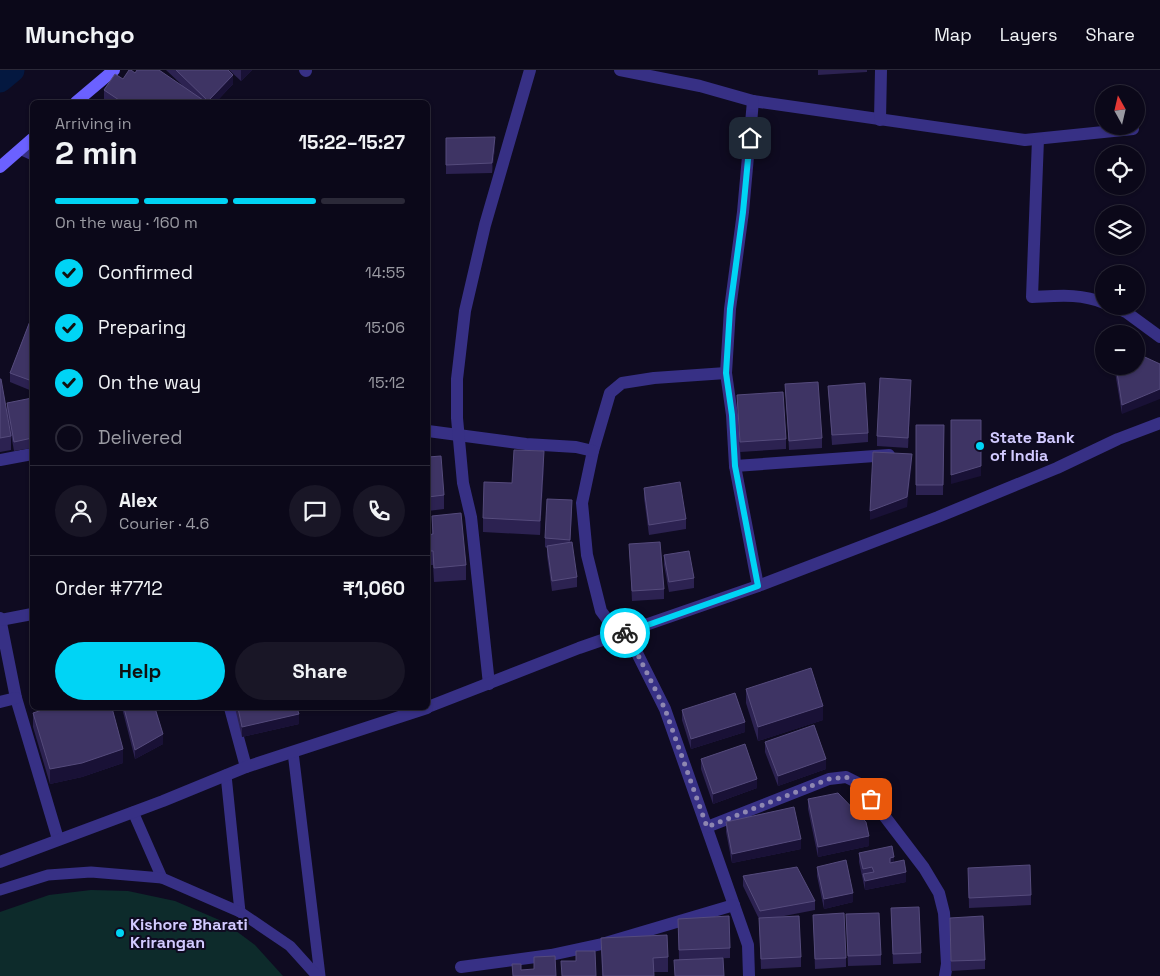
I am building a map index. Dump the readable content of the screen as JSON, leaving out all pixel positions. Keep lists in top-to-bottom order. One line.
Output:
{"places":["State Bank of India","Kishore Bharati Krirangan"],"north":"top","page":{"header":"Munchgo","nav":["Map","Layers","Share"],"map_buttons":["+","−"],"heading":["2 min","Arriving in","15:22–15:27"],"panel":["Alex","Courier · 4.6","Order #7712","₹1,060"],"bar":"On the way · 160 m","list":[["Confirmed","14:55"],["Preparing","15:06"],["On the way","15:12"],"Delivered"],"buttons":["Help","Share"]}}
